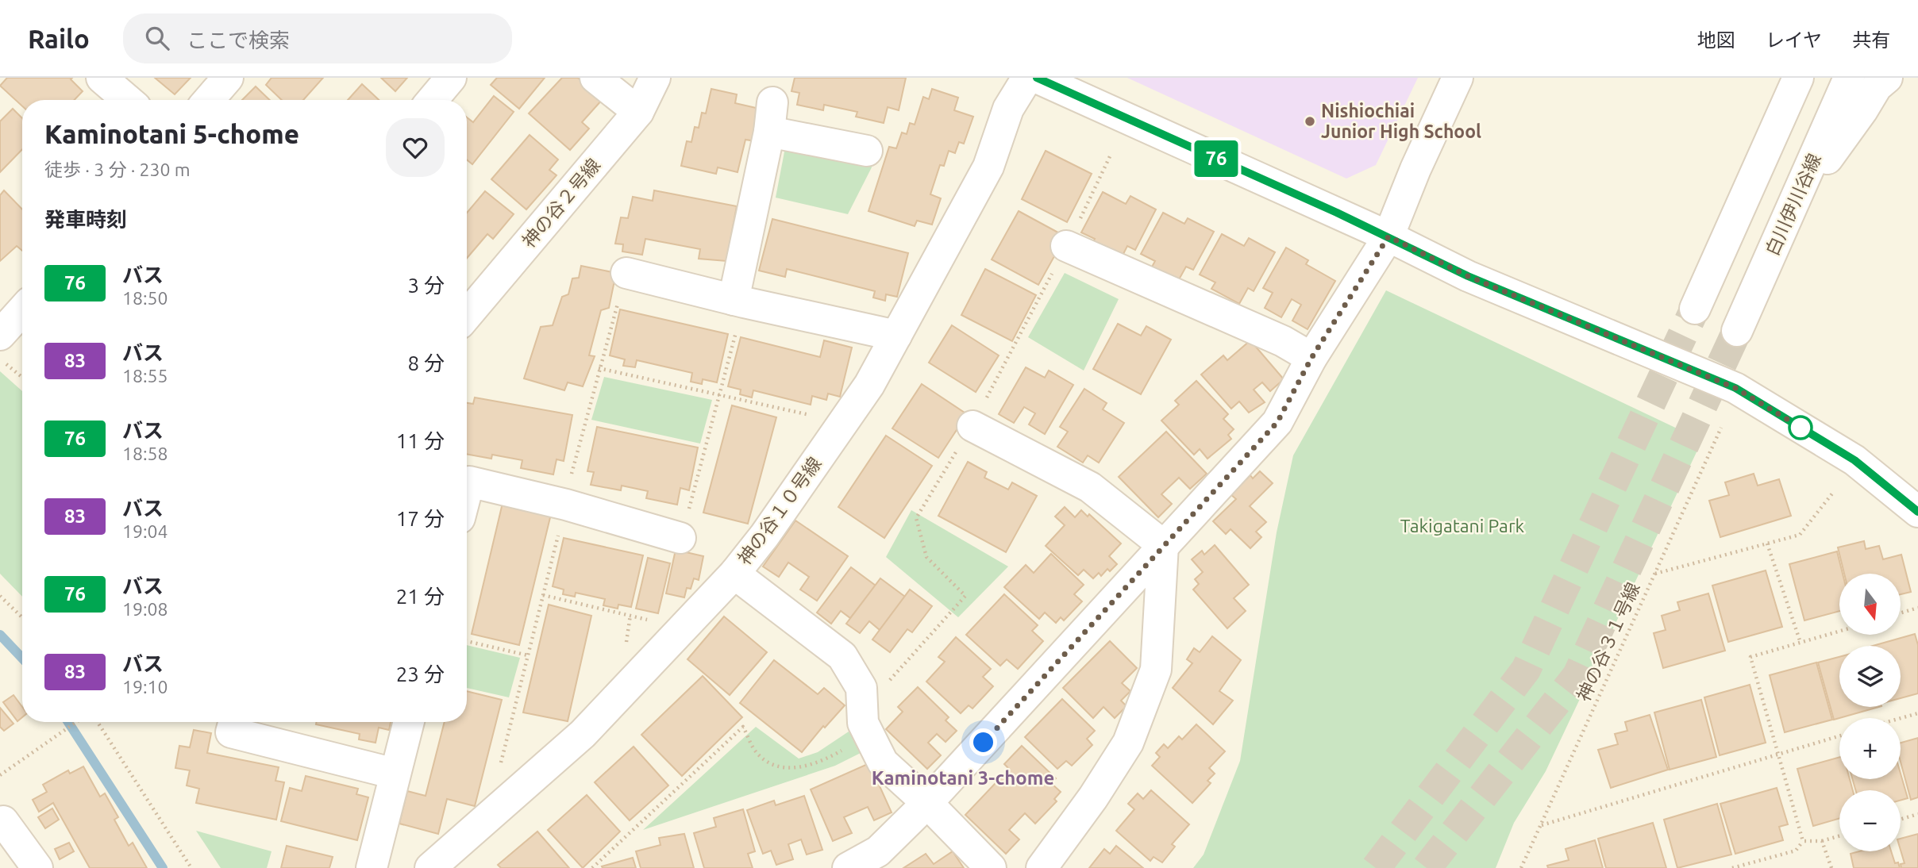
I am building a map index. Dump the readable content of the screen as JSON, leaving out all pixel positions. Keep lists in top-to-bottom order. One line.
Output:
{"streets":{"street":["神の谷２号線","白川伊川谷線","神の谷１０号線"],"path":["神の谷３１号線"]},"districts":["Kaminotani 3-chome"],"parks":["Takigatani Park"],"places":["Nishiochiai Junior High School"],"lines":["bus line 76"],"north":"bottom","page":{"header":"Railo","search":"ここで検索","nav":["地図","レイヤ","共有"],"on_map":"76","heading":[["Kaminotani 5-chome","徒歩 · 3 分 · 230 m"],"発車時刻"],"list":[{"mark":"76","name":"バス","note":"18:50","value":"3 分"},{"mark":"83","name":"バス","note":"18:55","value":"8 分"},{"mark":"76","name":"バス","note":"18:58","value":"11 分"},{"mark":"83","name":"バス","note":"19:04","value":"17 分"},{"mark":"76","name":"バス","note":"19:08","value":"21 分"},{"mark":"83","name":"バス","note":"19:10","value":"23 分"}],"map_buttons":["+","−"]}}
